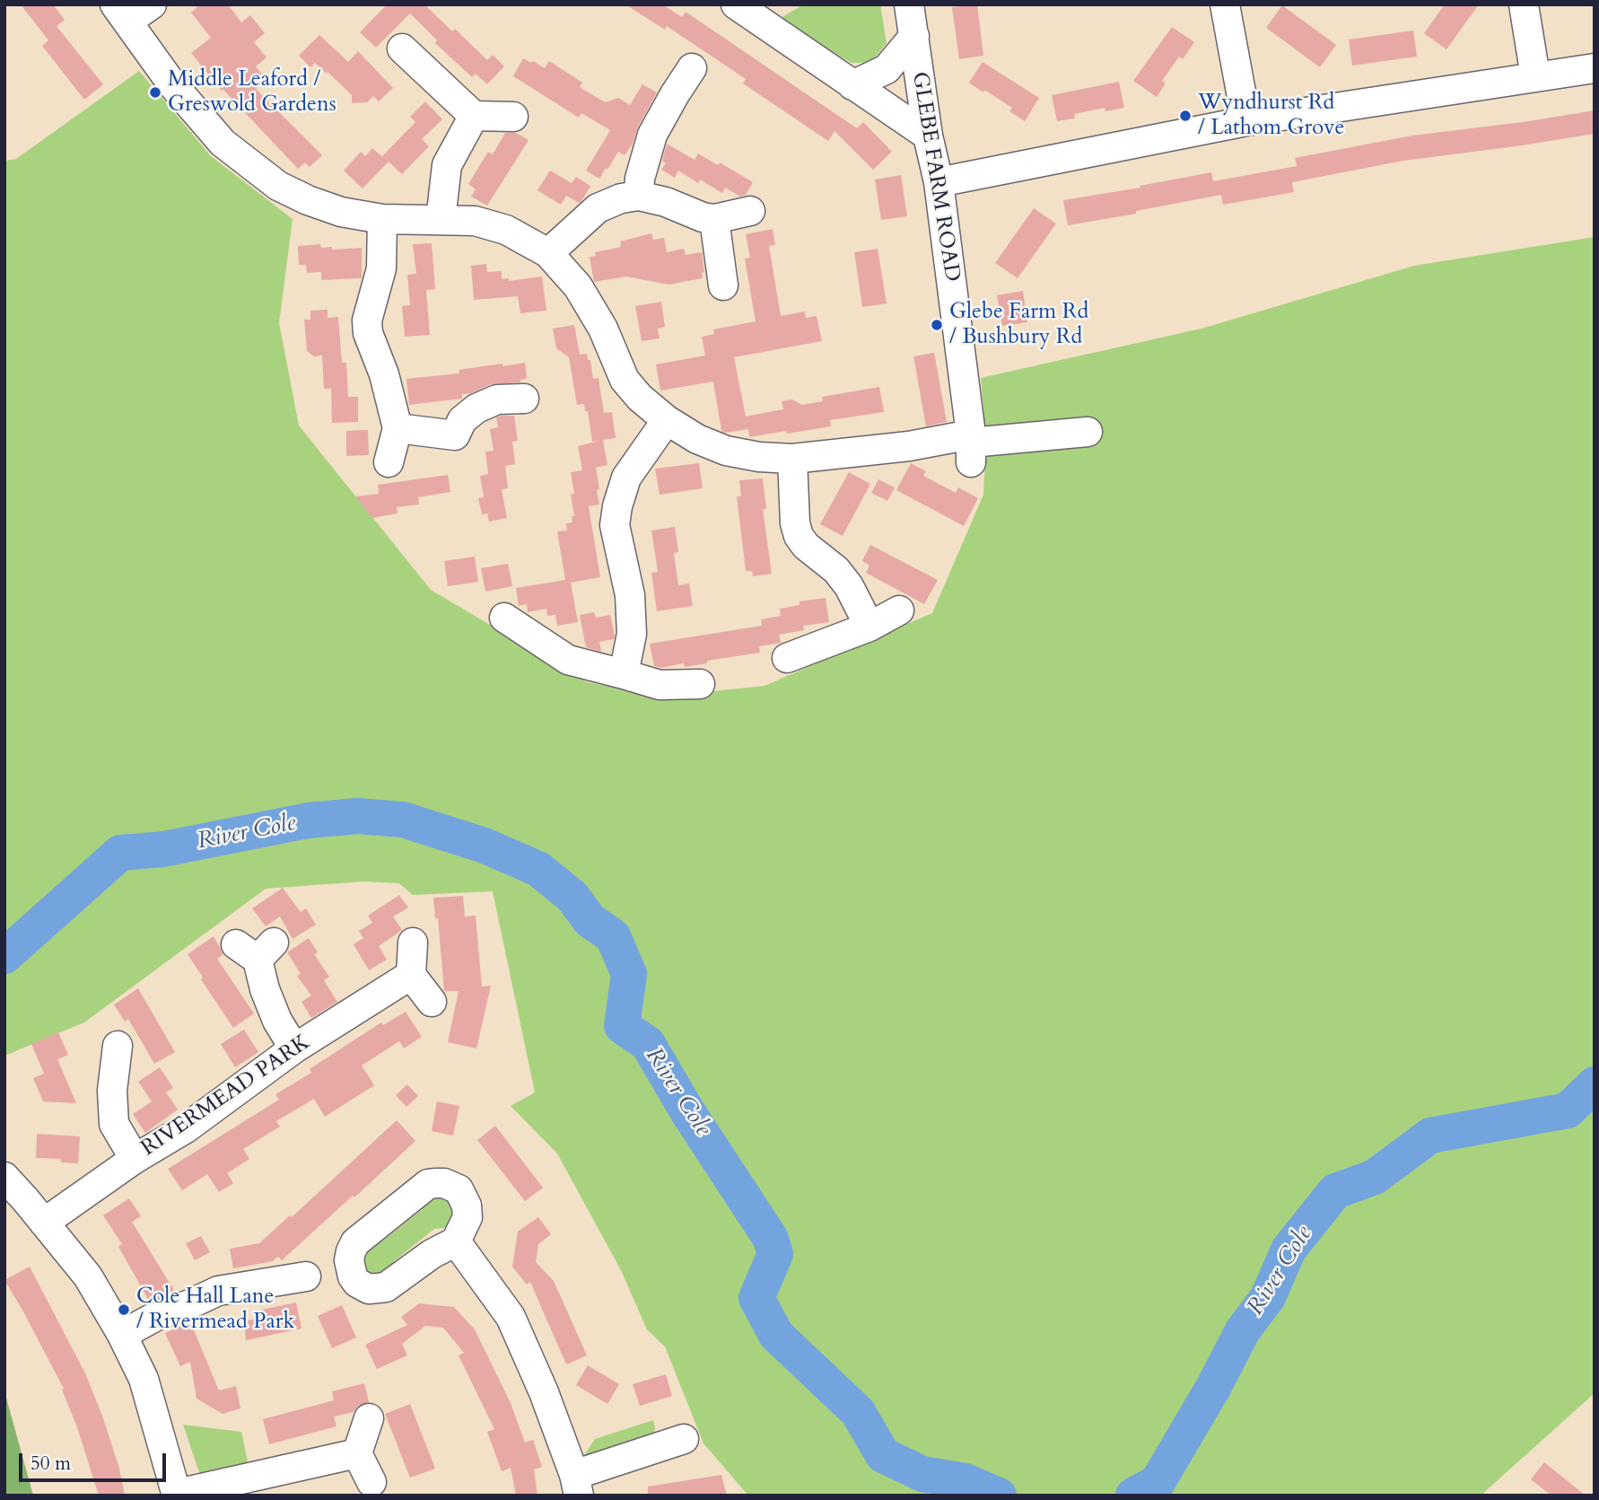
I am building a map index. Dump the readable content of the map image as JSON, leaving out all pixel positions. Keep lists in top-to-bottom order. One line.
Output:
{"streets":{"street":["GLEBE FARM ROAD","RIVERMEAD PARK"]},"water":["River Cole"],"places":["Middle Leaford / Greswold Gardens","Wyndhurst Rd / Lathom Grove","Glebe Farm Rd / Bushbury Rd","Cole Hall Lane / Rivermead Park"],"scale_bar":"50 m"}
